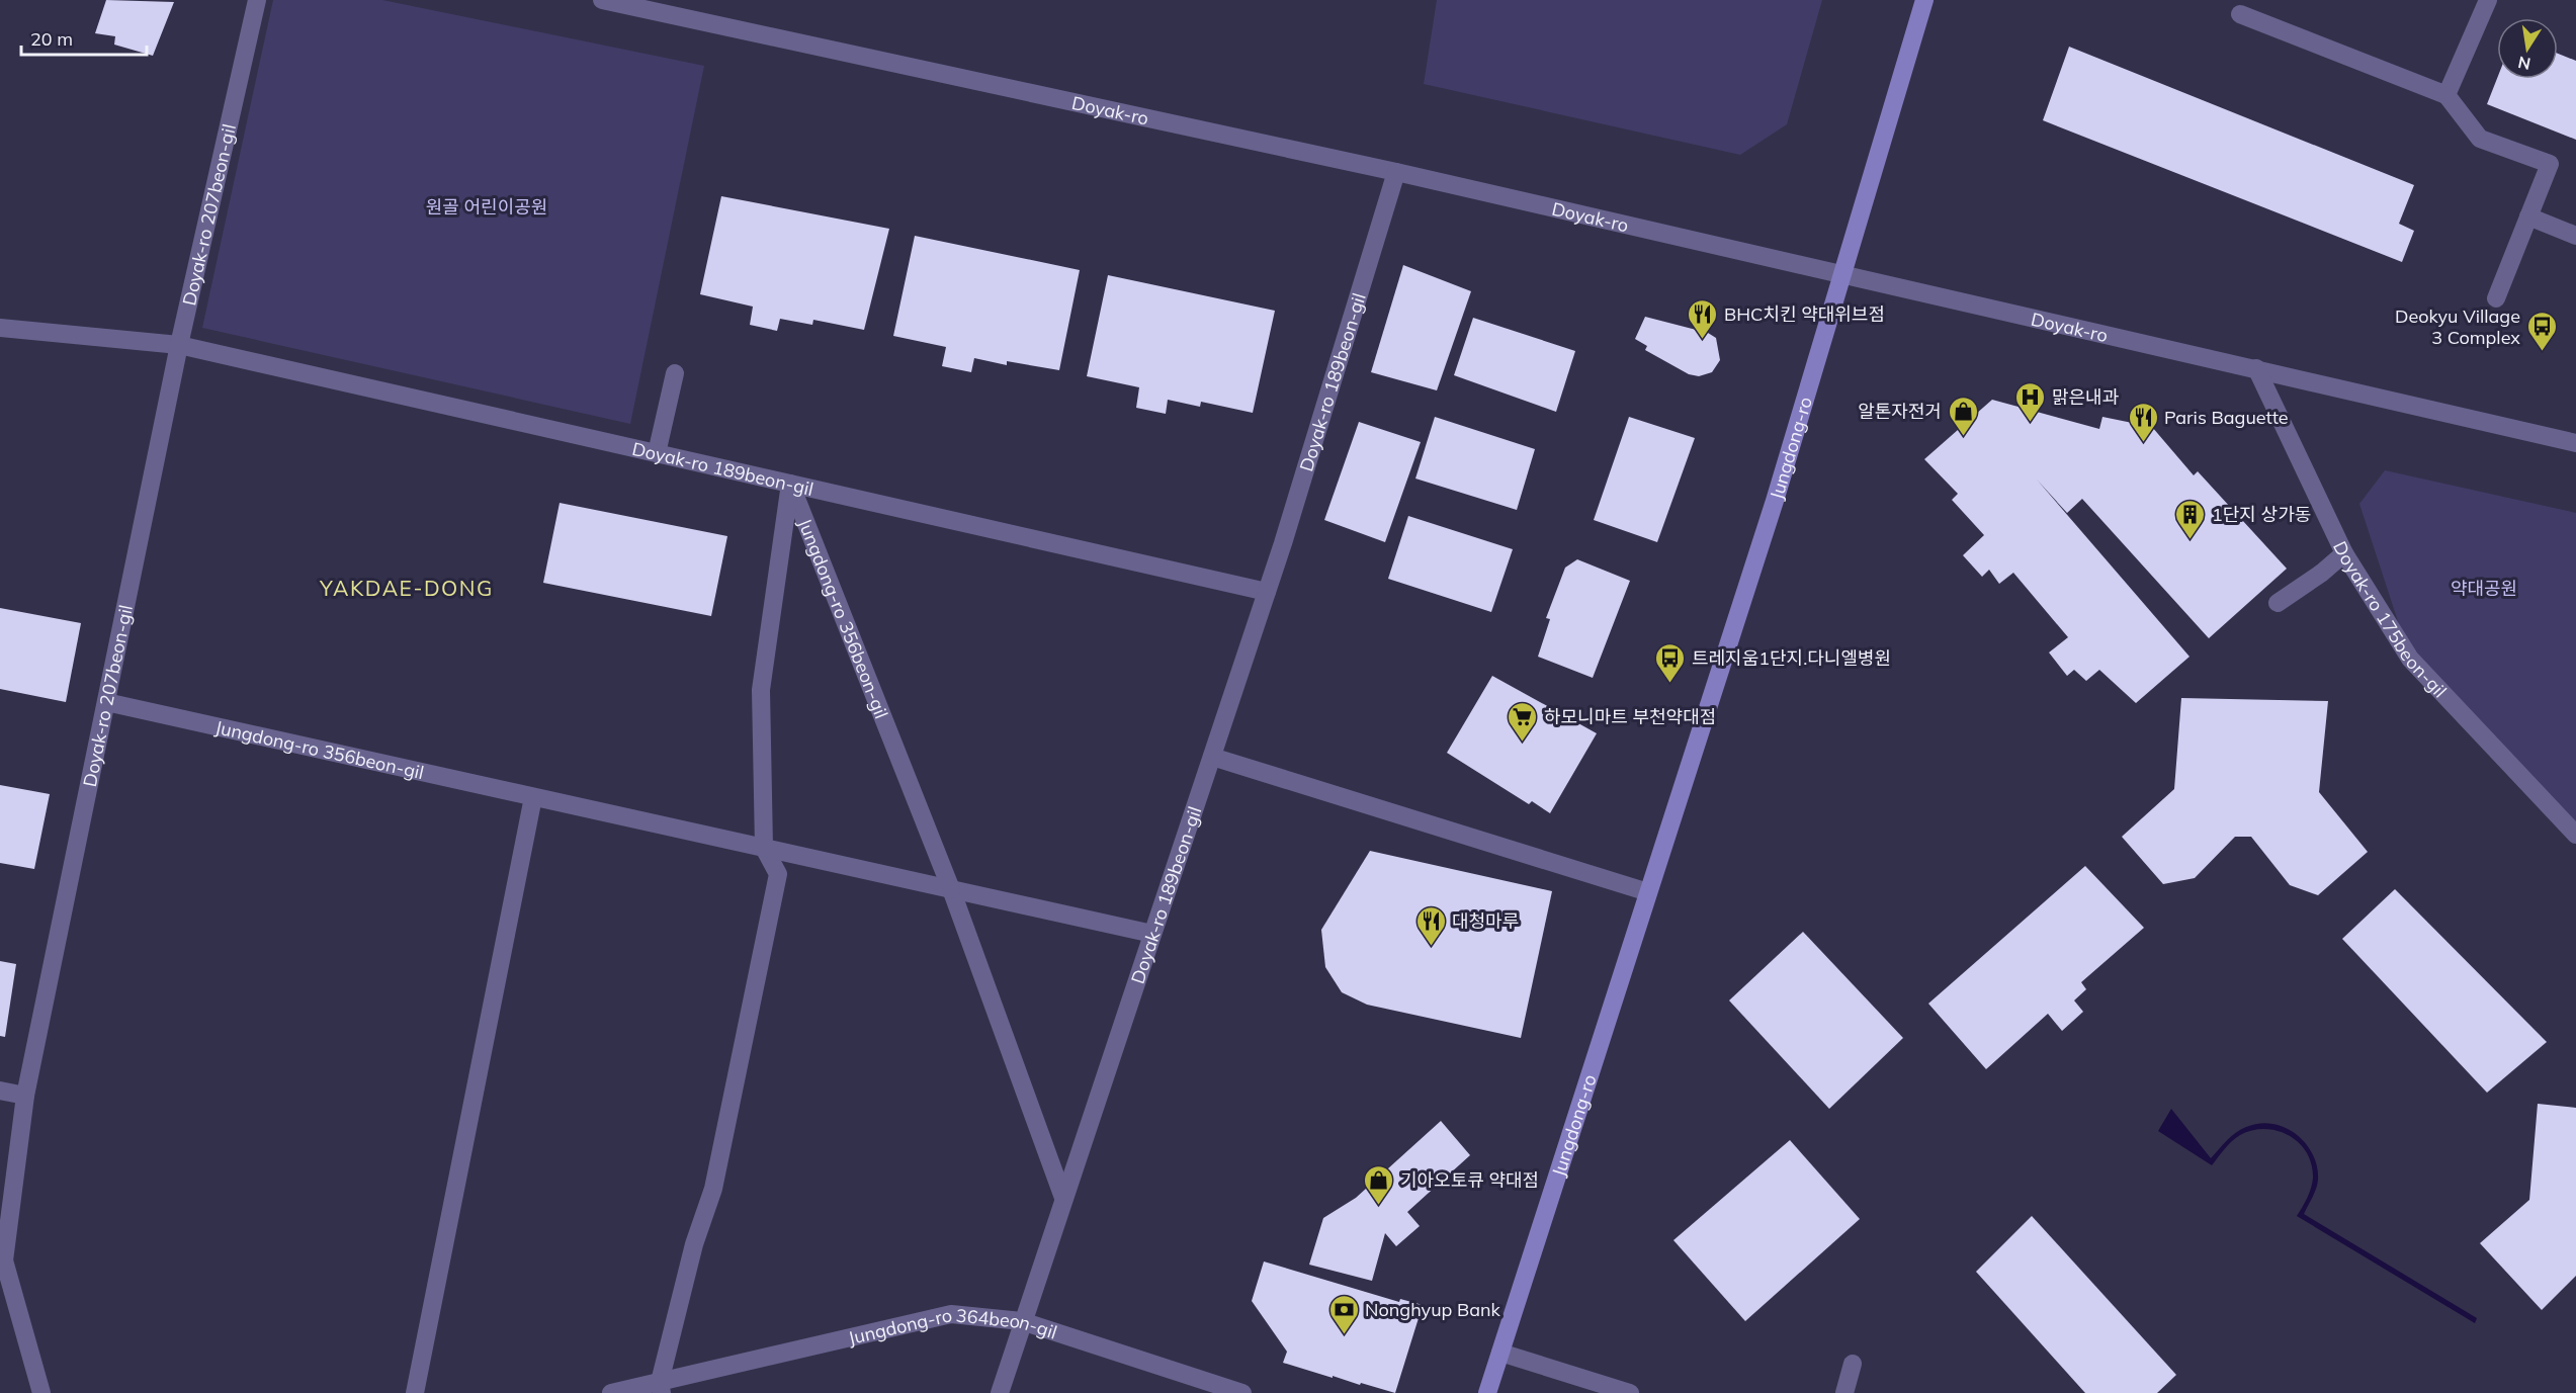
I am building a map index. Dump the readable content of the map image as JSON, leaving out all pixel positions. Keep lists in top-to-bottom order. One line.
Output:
{"streets":{"street":["Doyak-ro","Doyak-ro 207beon-gil","Doyak-ro 189beon-gil","Jungdong-ro","Jungdong-ro 356beon-gil","Doyak-ro 175beon-gil","Jungdong-ro 364beon-gil"]},"crossings":[["Doyak-ro","Doyak-ro 189beon-gil"],["Doyak-ro","Jungdong-ro"],["Doyak-ro","Doyak-ro 175beon-gil"],["Doyak-ro 207beon-gil","Doyak-ro 189beon-gil"],["Doyak-ro 207beon-gil","Jungdong-ro 356beon-gil"],["Doyak-ro 189beon-gil","Jungdong-ro 356beon-gil"],["Doyak-ro 189beon-gil","Jungdong-ro 364beon-gil"]],"districts":["YAKDAE-DONG"],"parks":["원골 어린이공원","약대공원"],"places":{"restaurant":["BHC치킨 약대위브점","Paris Baguette","대청마루"],"bus stop":["Deokyu Village 3 Complex","트레지움1단지.다니엘병원"],"hospital":["맑은내과"],"shop":["알톤자전거","기아오토큐 약대점"],"building":["1단지 상가동"],"supermarket":["하모니마트 부천약대점"],"bank":["Nonghyup Bank"]},"scale_bar":"20 m","north":"bottom"}
